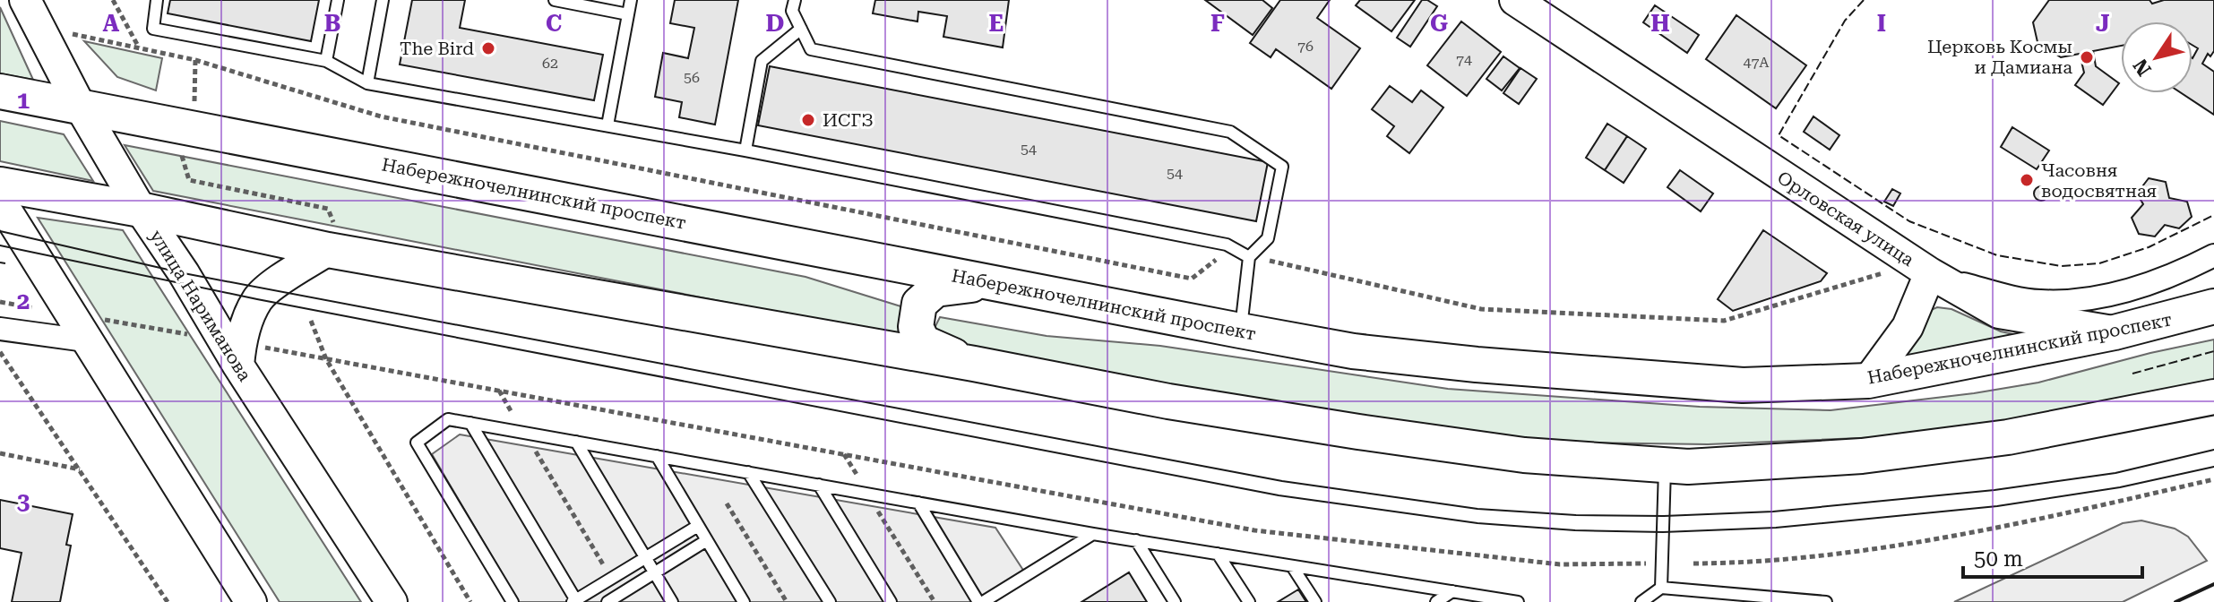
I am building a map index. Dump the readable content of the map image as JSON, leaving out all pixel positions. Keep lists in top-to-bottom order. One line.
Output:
{"streets":{"main road":["Набережночелнинский проспект","Орловская улица","улица Нариманова"]},"crossings":[["Набережночелнинский проспект","улица Нариманова"]],"places":["The Bird","Церковь Космы и Дамиана","ИСГЗ","Часовня водосвятная"],"house_numbers":["76","74","47А","62","56","54","54"],"scale_bar":"50 m","north":"bottom left","grid":{"columns":["A","B","C","D","E","F","G","H","I","J"],"rows":["1","2","3"]}}
